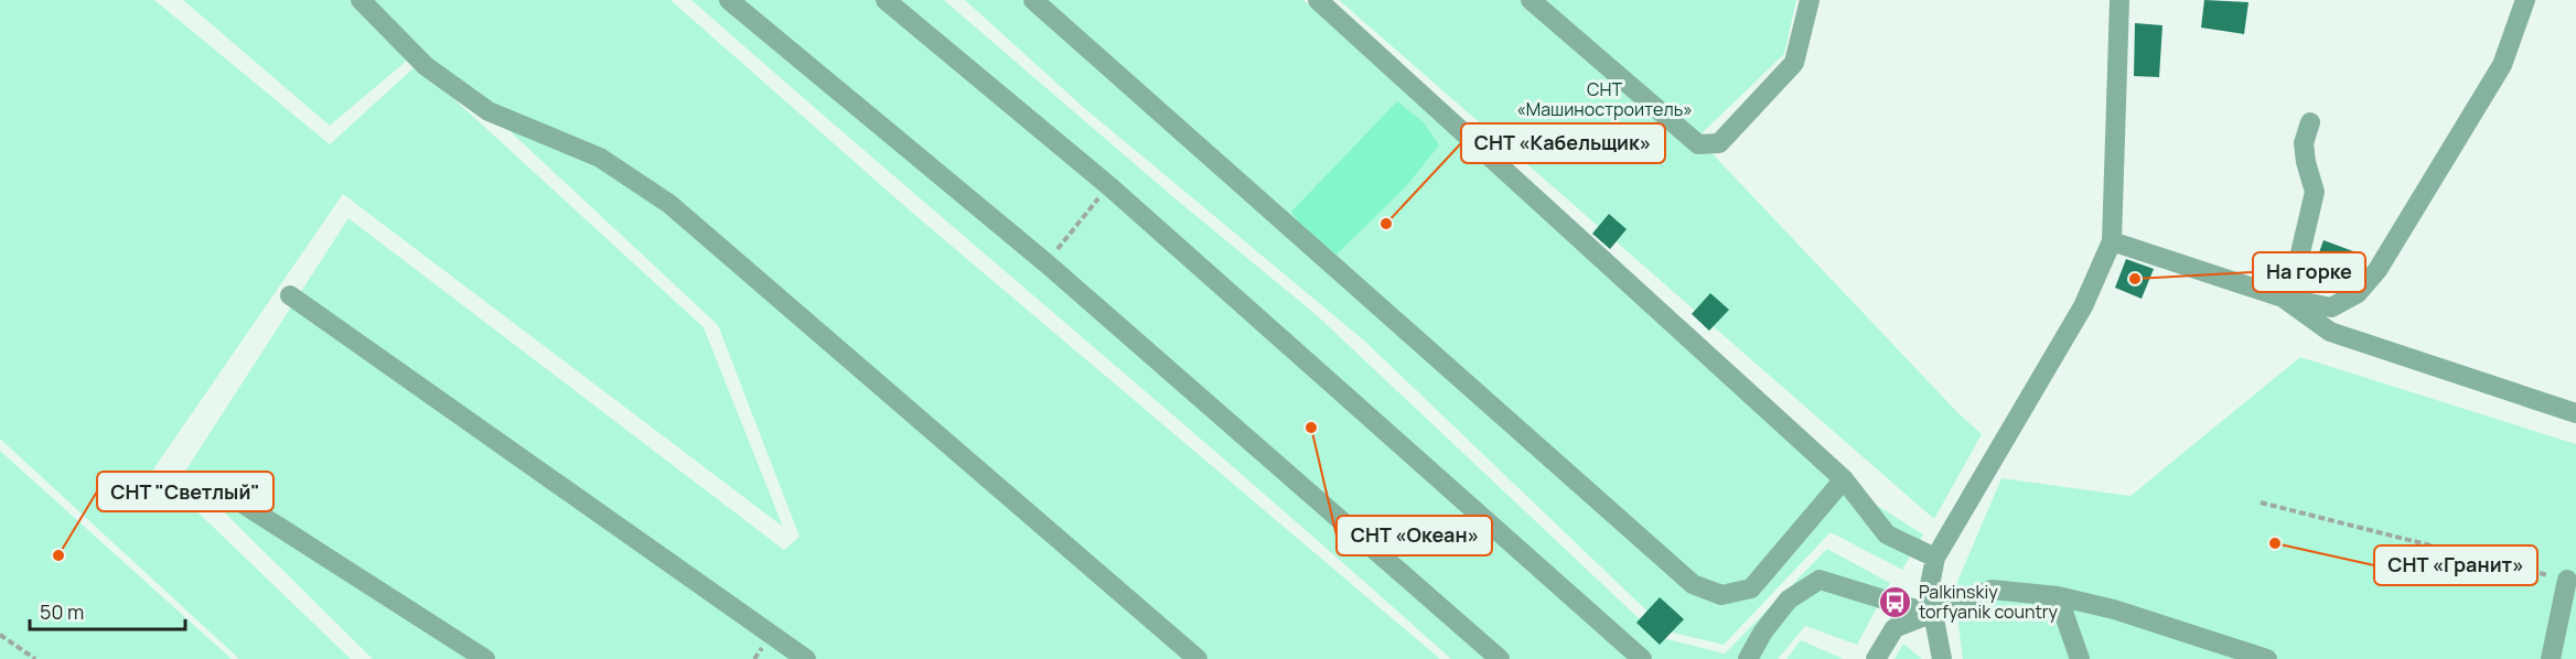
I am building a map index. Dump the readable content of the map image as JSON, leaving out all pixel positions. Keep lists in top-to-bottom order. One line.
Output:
{"parks":["СНТ «Машиностроитель»"],"places":{"other":["СНТ «Кабельщик»","На горке","СНТ «Океан»","СНТ «Гранит»","СНТ \"Светлый\""],"bus stop":["Palkinskiy torfyanik country"]},"scale_bar":"50 m"}
